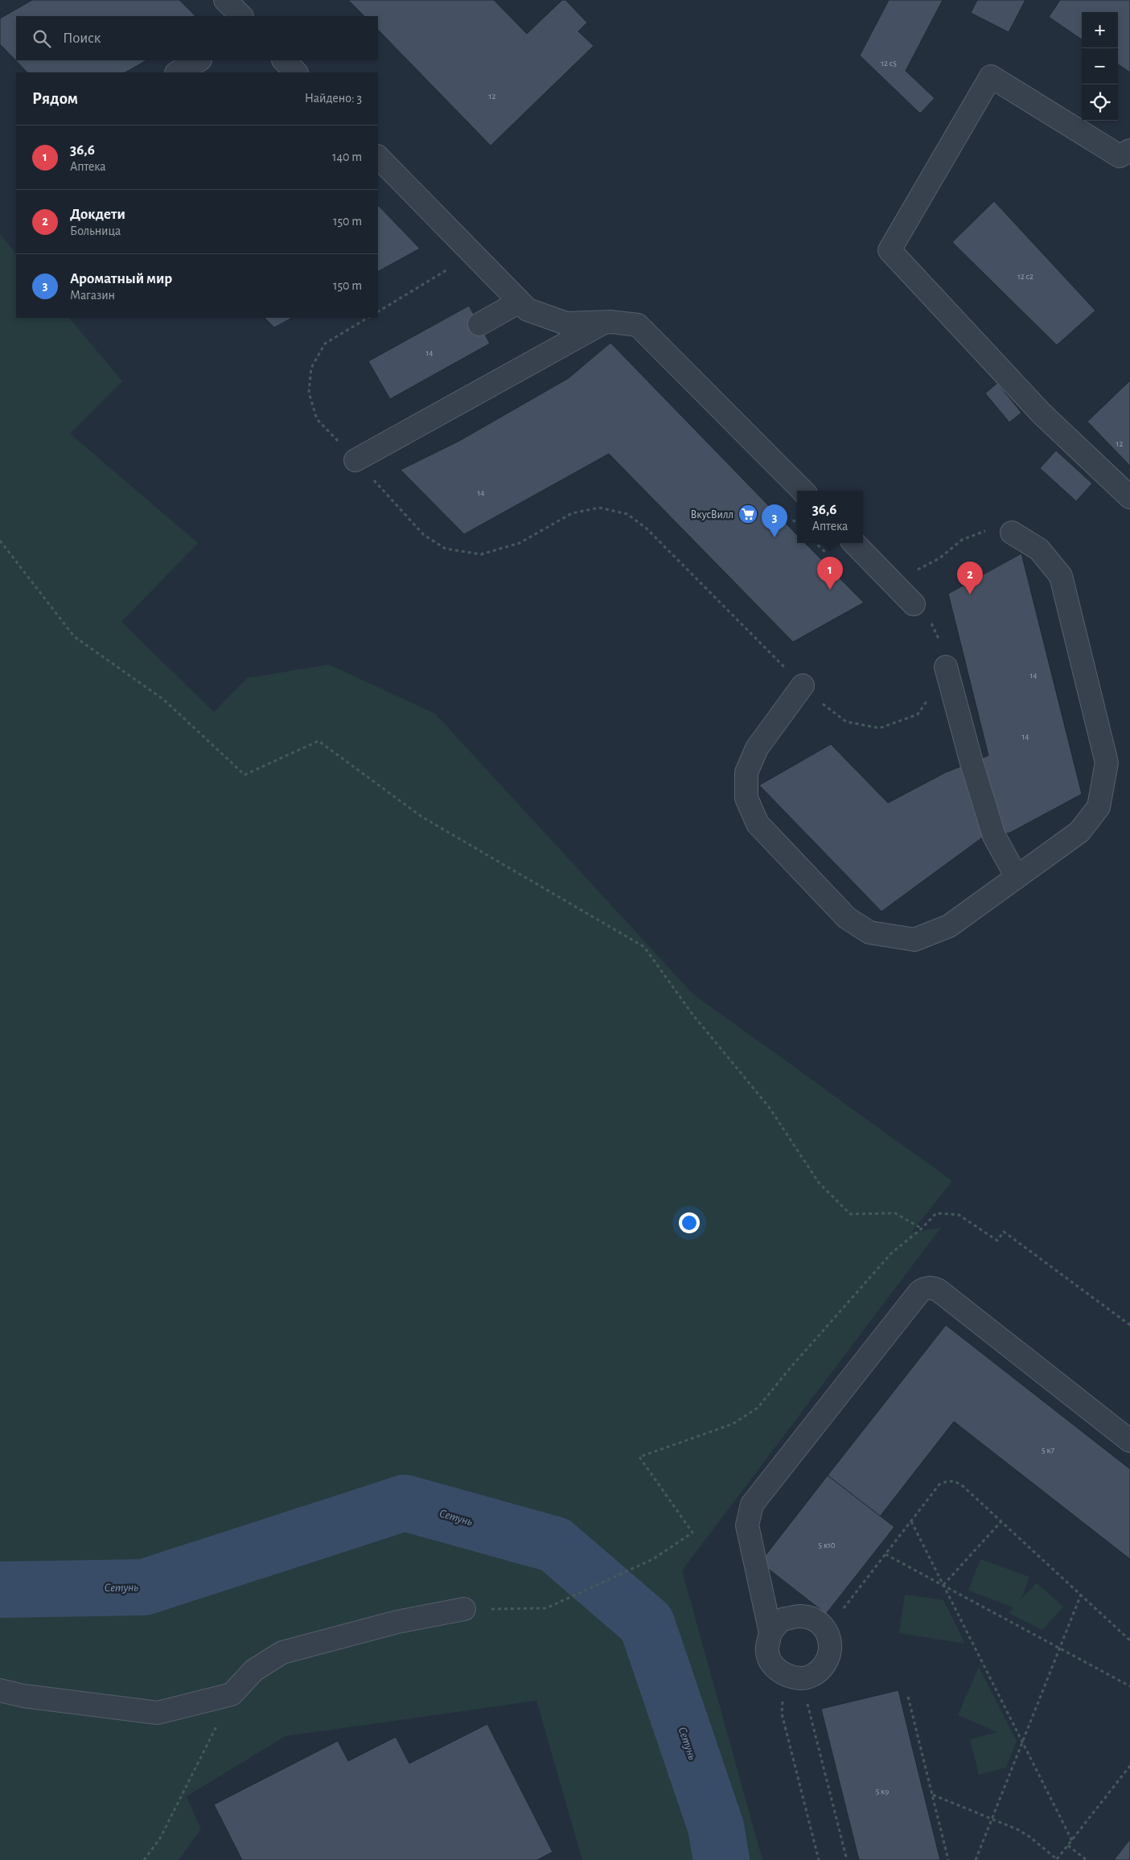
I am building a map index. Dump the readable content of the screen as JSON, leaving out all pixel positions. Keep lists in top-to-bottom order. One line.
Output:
{"water":["Сетунь"],"places":{"supermarket":["ВкусВилл"]},"house_numbers":["12 с5","12","12 с2","14","12","14","14","14","5 к7","5 к10","5 к9"],"page":{"map_buttons":["+","−"],"search":"Поиск","heading":["Рядом","Найдено: 3"],"list":[{"mark":"1","name":"36,6","note":"Аптека","value":"140 m"},{"mark":"2","name":"Докдети","note":"Больница","value":"150 m"},{"mark":"3","name":"Ароматный мир","note":"Магазин","value":"150 m"}],"popup":["36,6","Аптека"],"pins":["3","1","2"]}}
